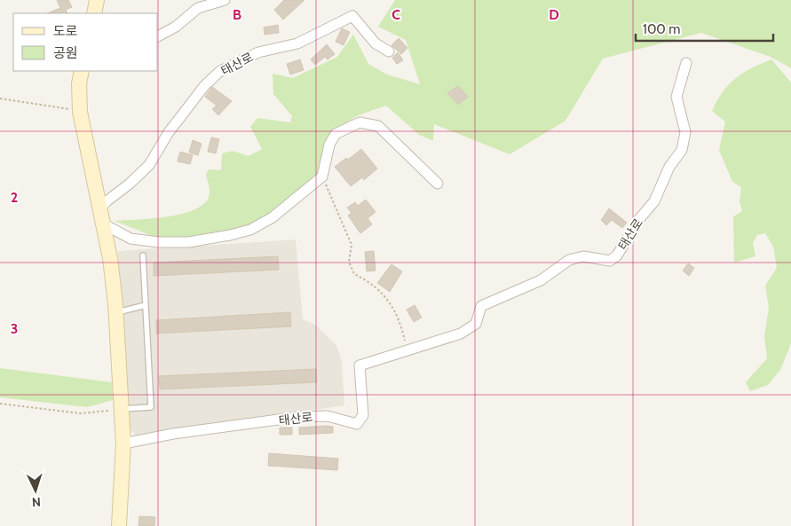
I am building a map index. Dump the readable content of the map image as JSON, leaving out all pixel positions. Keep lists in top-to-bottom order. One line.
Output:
{"streets":{"street":["태산로"]},"legend":["도로","공원"],"scale_bar":"100 m","north":"bottom","grid":{"columns":["B","C","D"],"rows":["2","3"]}}
